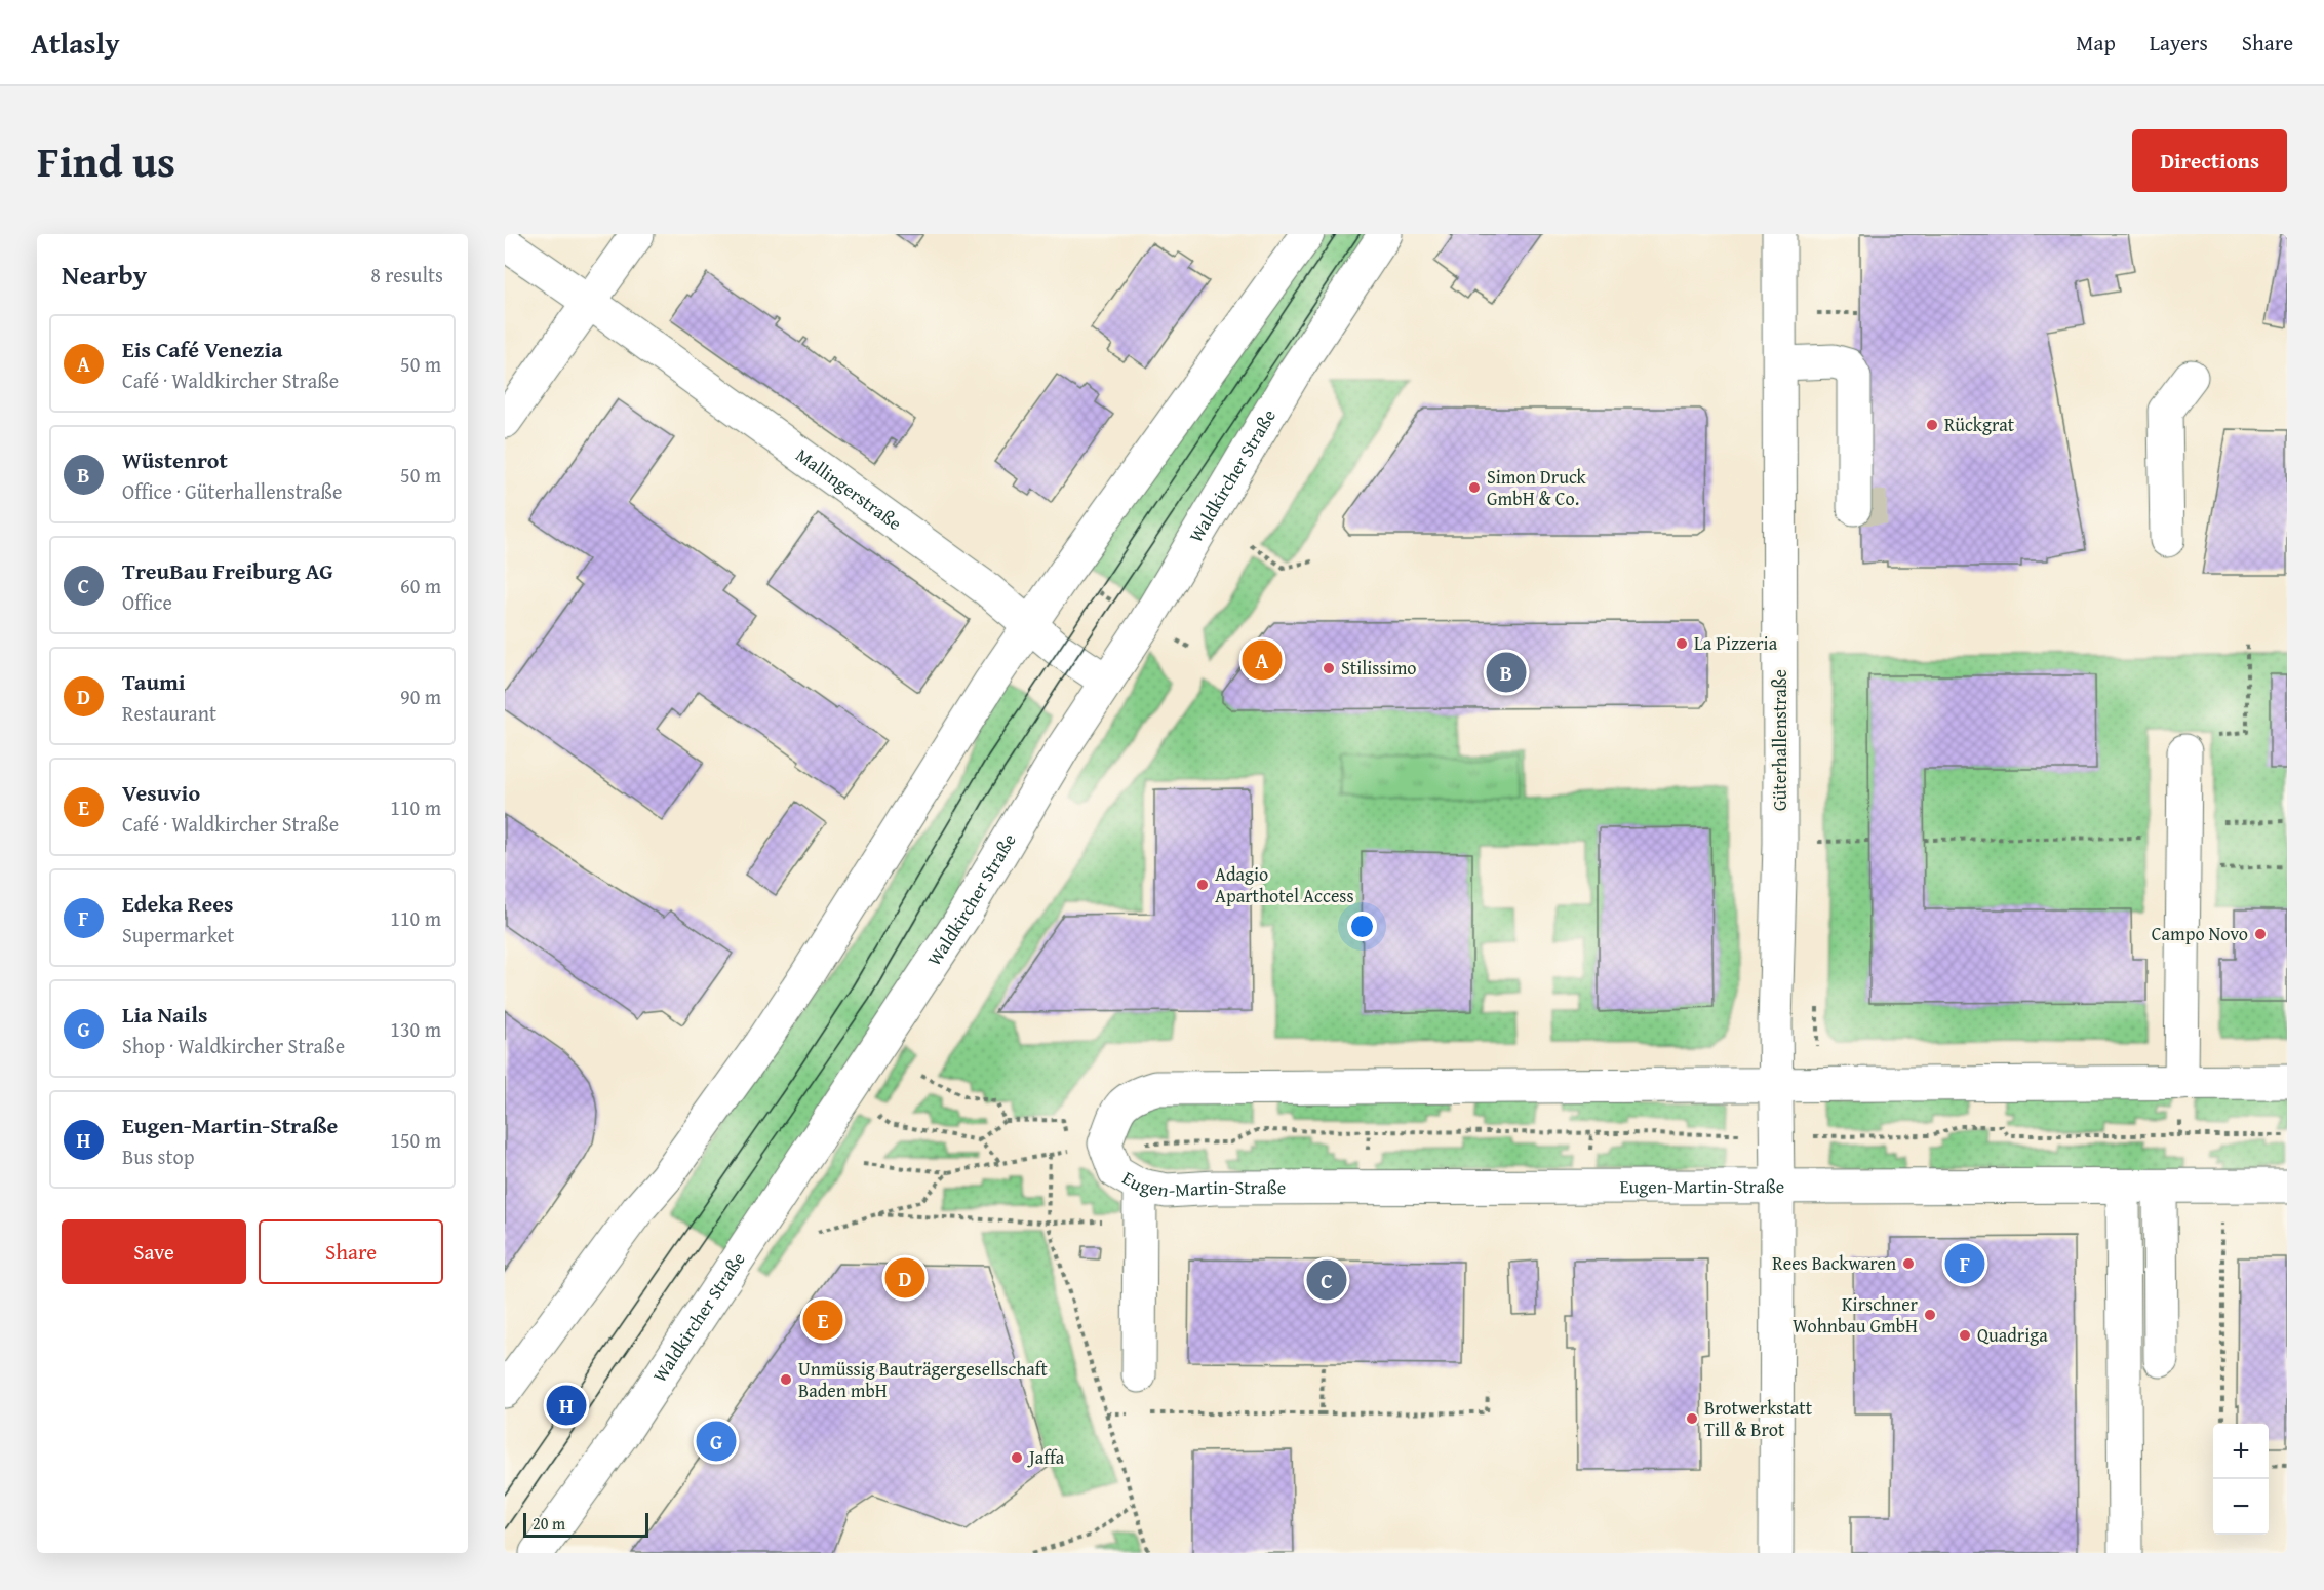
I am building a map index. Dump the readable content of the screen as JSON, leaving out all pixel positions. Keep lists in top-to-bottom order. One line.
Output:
{"streets":{"street":["Waldkircher Straße","Mallingerstraße","Güterhallenstraße","Eugen-Martin-Straße"]},"crossings":[["Waldkircher Straße","Mallingerstraße"],["Güterhallenstraße","Eugen-Martin-Straße"]],"places":["Rückgrat","Simon Druck GmbH & Co.","La Pizzeria","Stilissimo","Adagio Aparthotel Access","Campo Novo","Rees Backwaren","Kirschner Wohnbau GmbH","Quadriga","Unmüssig Bauträgergesellschaft Baden mbH","Brotwerkstatt Till & Brot","Jaffa"],"scale_bar":"20 m","page":{"header":"Atlasly","nav":["Map","Layers","Share"],"title":"Find us","buttons":["Directions",["Save","Share"]],"heading":["Nearby","8 results"],"list":[{"mark":"A","name":"Eis Café Venezia","note":"Café · Waldkircher Straße","value":"50 m"},{"mark":"B","name":"Wüstenrot","note":"Office · Güterhallenstraße","value":"50 m"},{"mark":"C","name":"TreuBau Freiburg AG","note":"Office","value":"60 m"},{"mark":"D","name":"Taumi","note":"Restaurant","value":"90 m"},{"mark":"E","name":"Vesuvio","note":"Café · Waldkircher Straße","value":"110 m"},{"mark":"F","name":"Edeka Rees","note":"Supermarket","value":"110 m"},{"mark":"G","name":"Lia Nails","note":"Shop · Waldkircher Straße","value":"130 m"},{"mark":"H","name":"Eugen-Martin-Straße","note":"Bus stop","value":"150 m"}],"pins":["A","B","F","D","C","E","H","G"],"map_buttons":["+","−"],"scale":"20 m"}}
